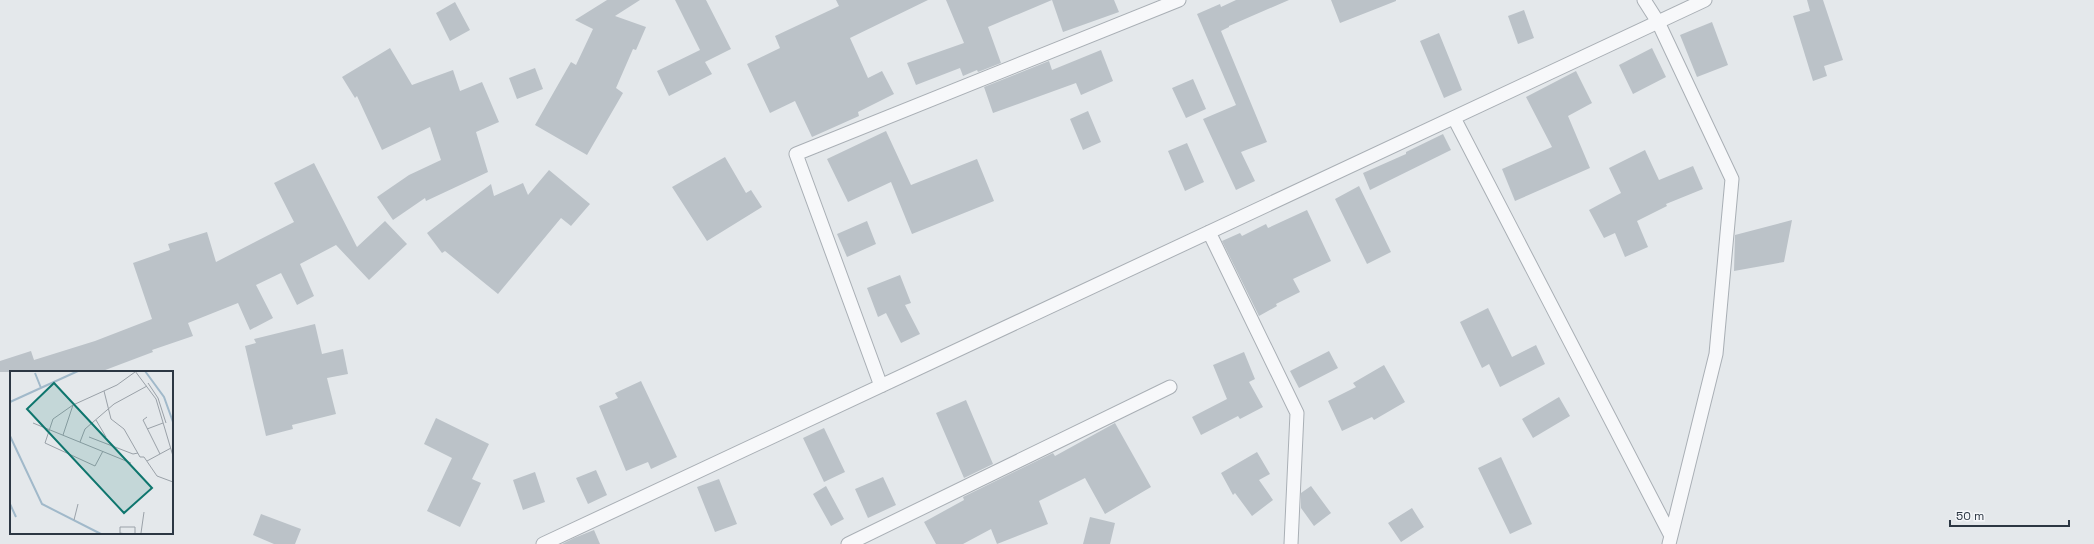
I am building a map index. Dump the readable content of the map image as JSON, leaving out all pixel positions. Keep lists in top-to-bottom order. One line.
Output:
{"scale_bar":"50 m"}
